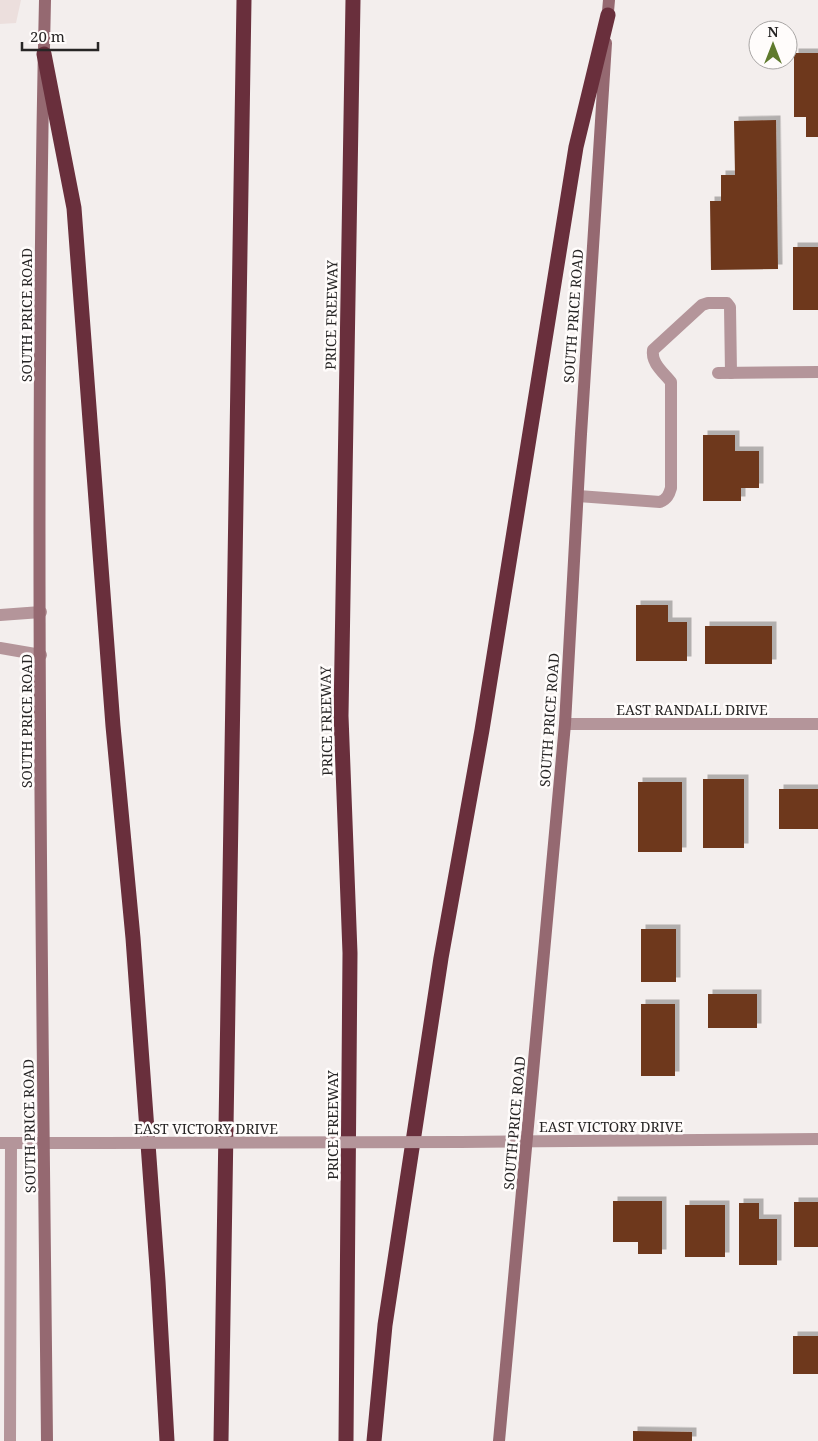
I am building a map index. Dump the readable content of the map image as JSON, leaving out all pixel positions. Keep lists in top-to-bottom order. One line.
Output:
{"streets":{"highway":["PRICE FREEWAY"],"main road":["SOUTH PRICE ROAD"],"street":["EAST RANDALL DRIVE","EAST VICTORY DRIVE"]},"crossings":[["SOUTH PRICE ROAD","EAST RANDALL DRIVE"],["SOUTH PRICE ROAD","EAST VICTORY DRIVE"]],"scale_bar":"20 m","north":"top"}
